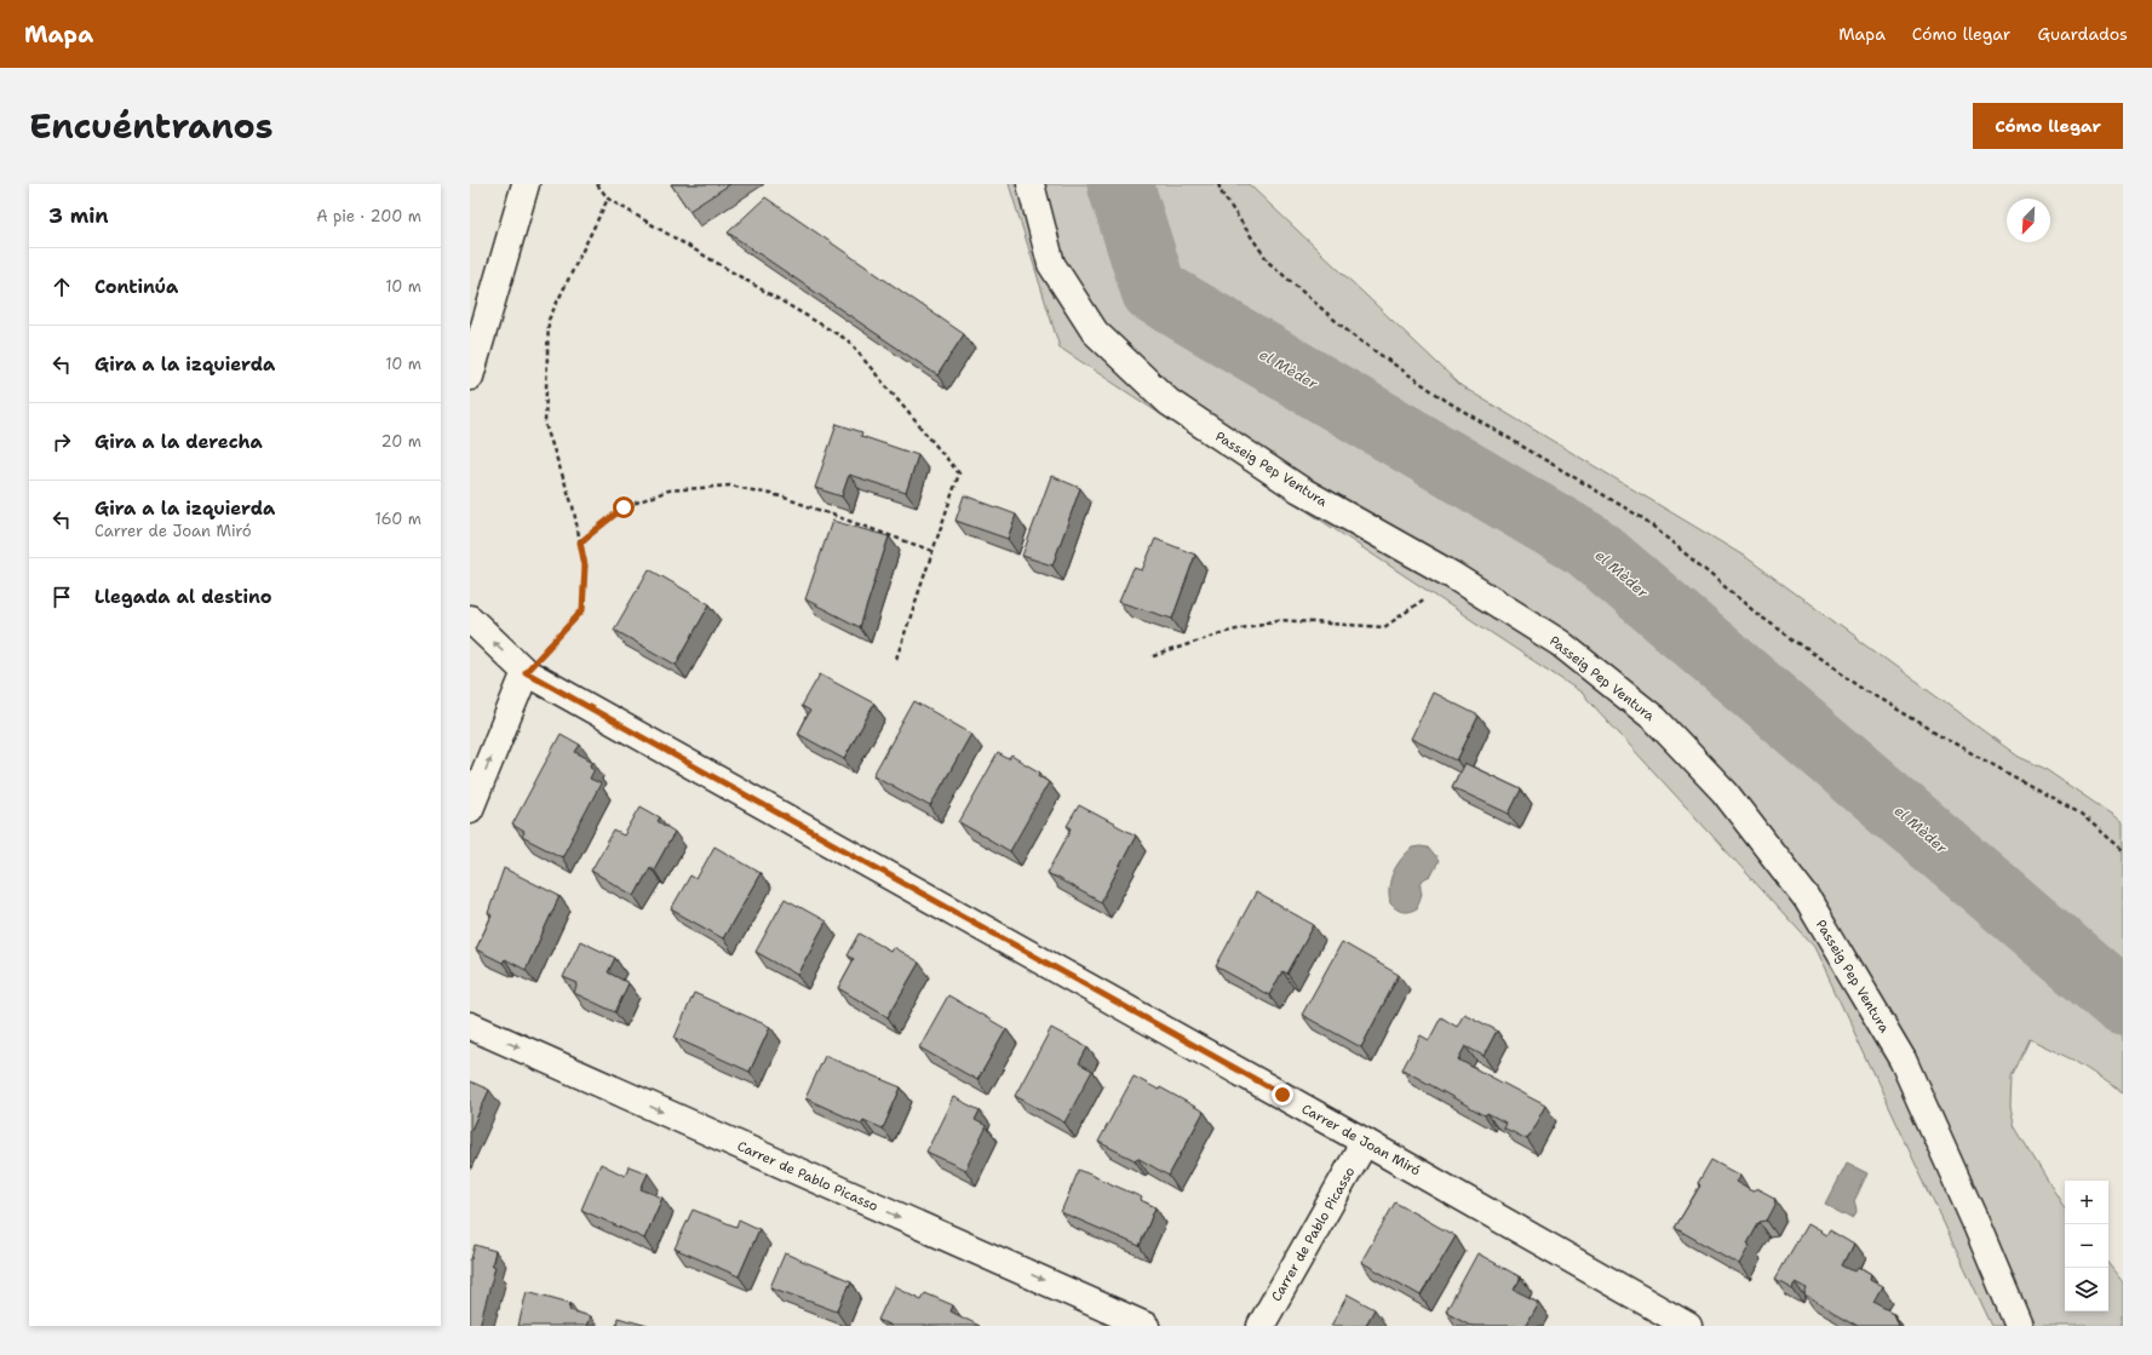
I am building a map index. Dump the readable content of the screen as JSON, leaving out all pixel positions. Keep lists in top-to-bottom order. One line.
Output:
{"streets":{"street":["Passeig Pep Ventura","Carrer de Joan Miró","Carrer de Pablo Picasso"]},"crossings":[["Carrer de Joan Miró","Carrer de Pablo Picasso"]],"one_way":["Carrer de Pablo Picasso"],"water":["el Mèder"],"north":"bottom left","page":{"header":"Mapa","nav":["Mapa","Cómo llegar","Guardados"],"title":"Encuéntranos","buttons":"Cómo llegar","heading":["3 min","A pie · 200 m"],"list":[["Continúa","10 m"],["Gira a la izquierda","10 m"],["Gira a la derecha","20 m"],["Gira a la izquierda","Carrer de Joan Miró","160 m"],"Llegada al destino"],"map_buttons":["+","−"]}}
